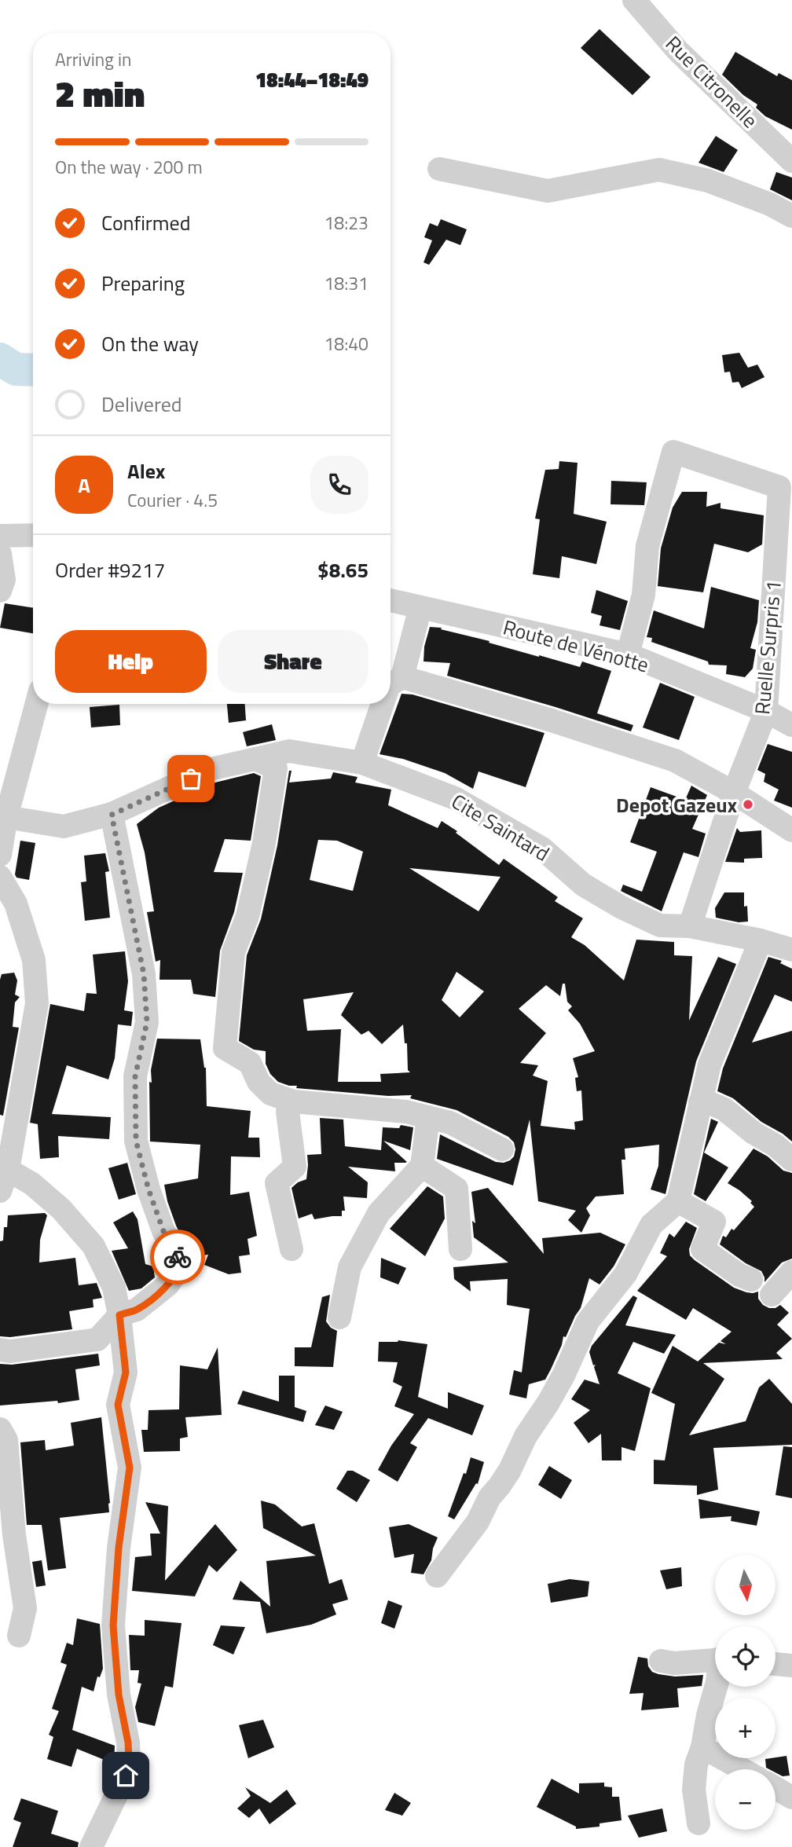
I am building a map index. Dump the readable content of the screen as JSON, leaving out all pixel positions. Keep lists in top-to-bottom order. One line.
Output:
{"streets":{"street":["Rue Citronelle","Route de Vénotte","Ruelle Surpris 1","Cite Saintard"]},"crossings":[["Route de Vénotte","Ruelle Surpris 1"],["Ruelle Surpris 1","Cite Saintard"]],"places":["Depot Gazeux"],"north":"bottom","page":{"heading":["2 min","Arriving in","18:44–18:49"],"panel":["Alex","Courier · 4.5","Order #9217","$8.65"],"bar":"On the way · 200 m","list":[["Confirmed","18:23"],["Preparing","18:31"],["On the way","18:40"],"Delivered"],"round":"A","buttons":["Help","Share"],"map_buttons":["+","−"]}}
